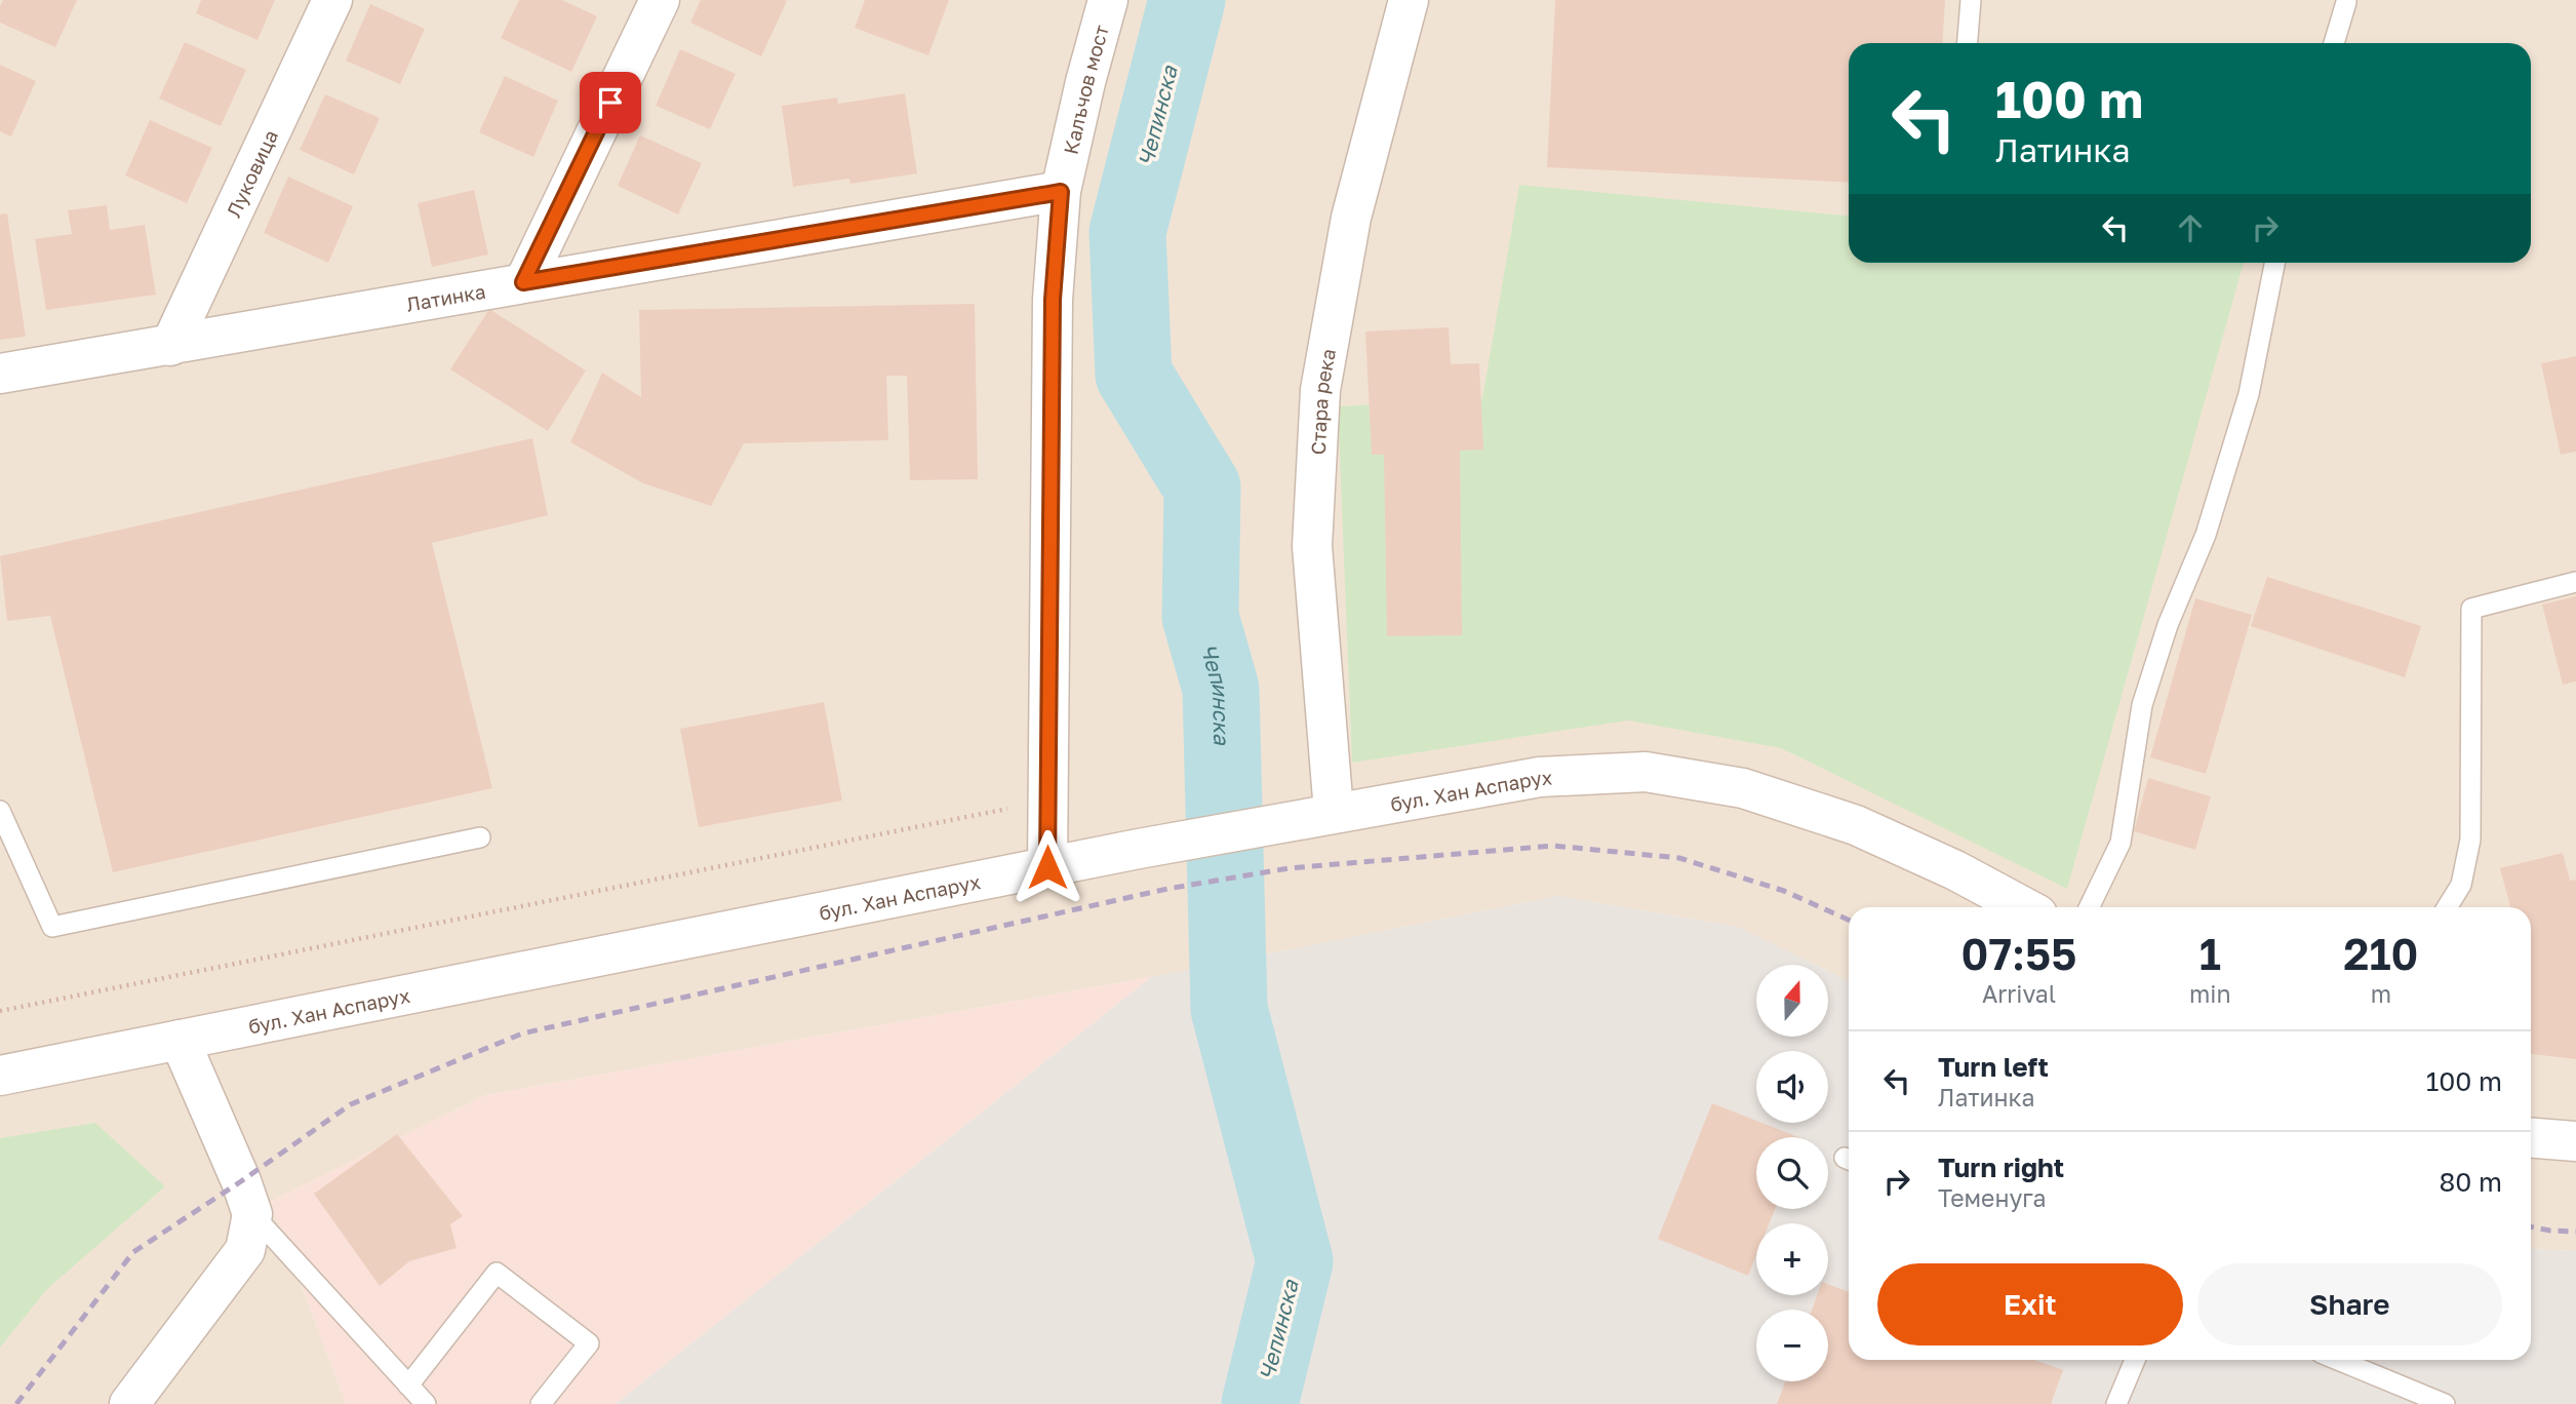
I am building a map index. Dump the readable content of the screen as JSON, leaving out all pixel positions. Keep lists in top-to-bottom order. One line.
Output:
{"streets":{"street":["Калъчов мост","Луковица","Латинка","Стара река","бул. Хан Аспарух"]},"crossings":[["Калъчов мост","Латинка"],["Калъчов мост","бул. Хан Аспарух"],["Луковица","Латинка"],["Стара река","бул. Хан Аспарух"]],"water":["Чепинска"],"north":"top","page":{"turn":["100 m","Латинка"],"eta":["07:55","Arrival","1","min","210","m"],"map_buttons":["+","−"],"list":[{"name":"Turn left","note":"Латинка","value":"100 m"},{"name":"Turn right","note":"Теменуга","value":"80 m"}],"buttons":["Exit","Share"]}}
